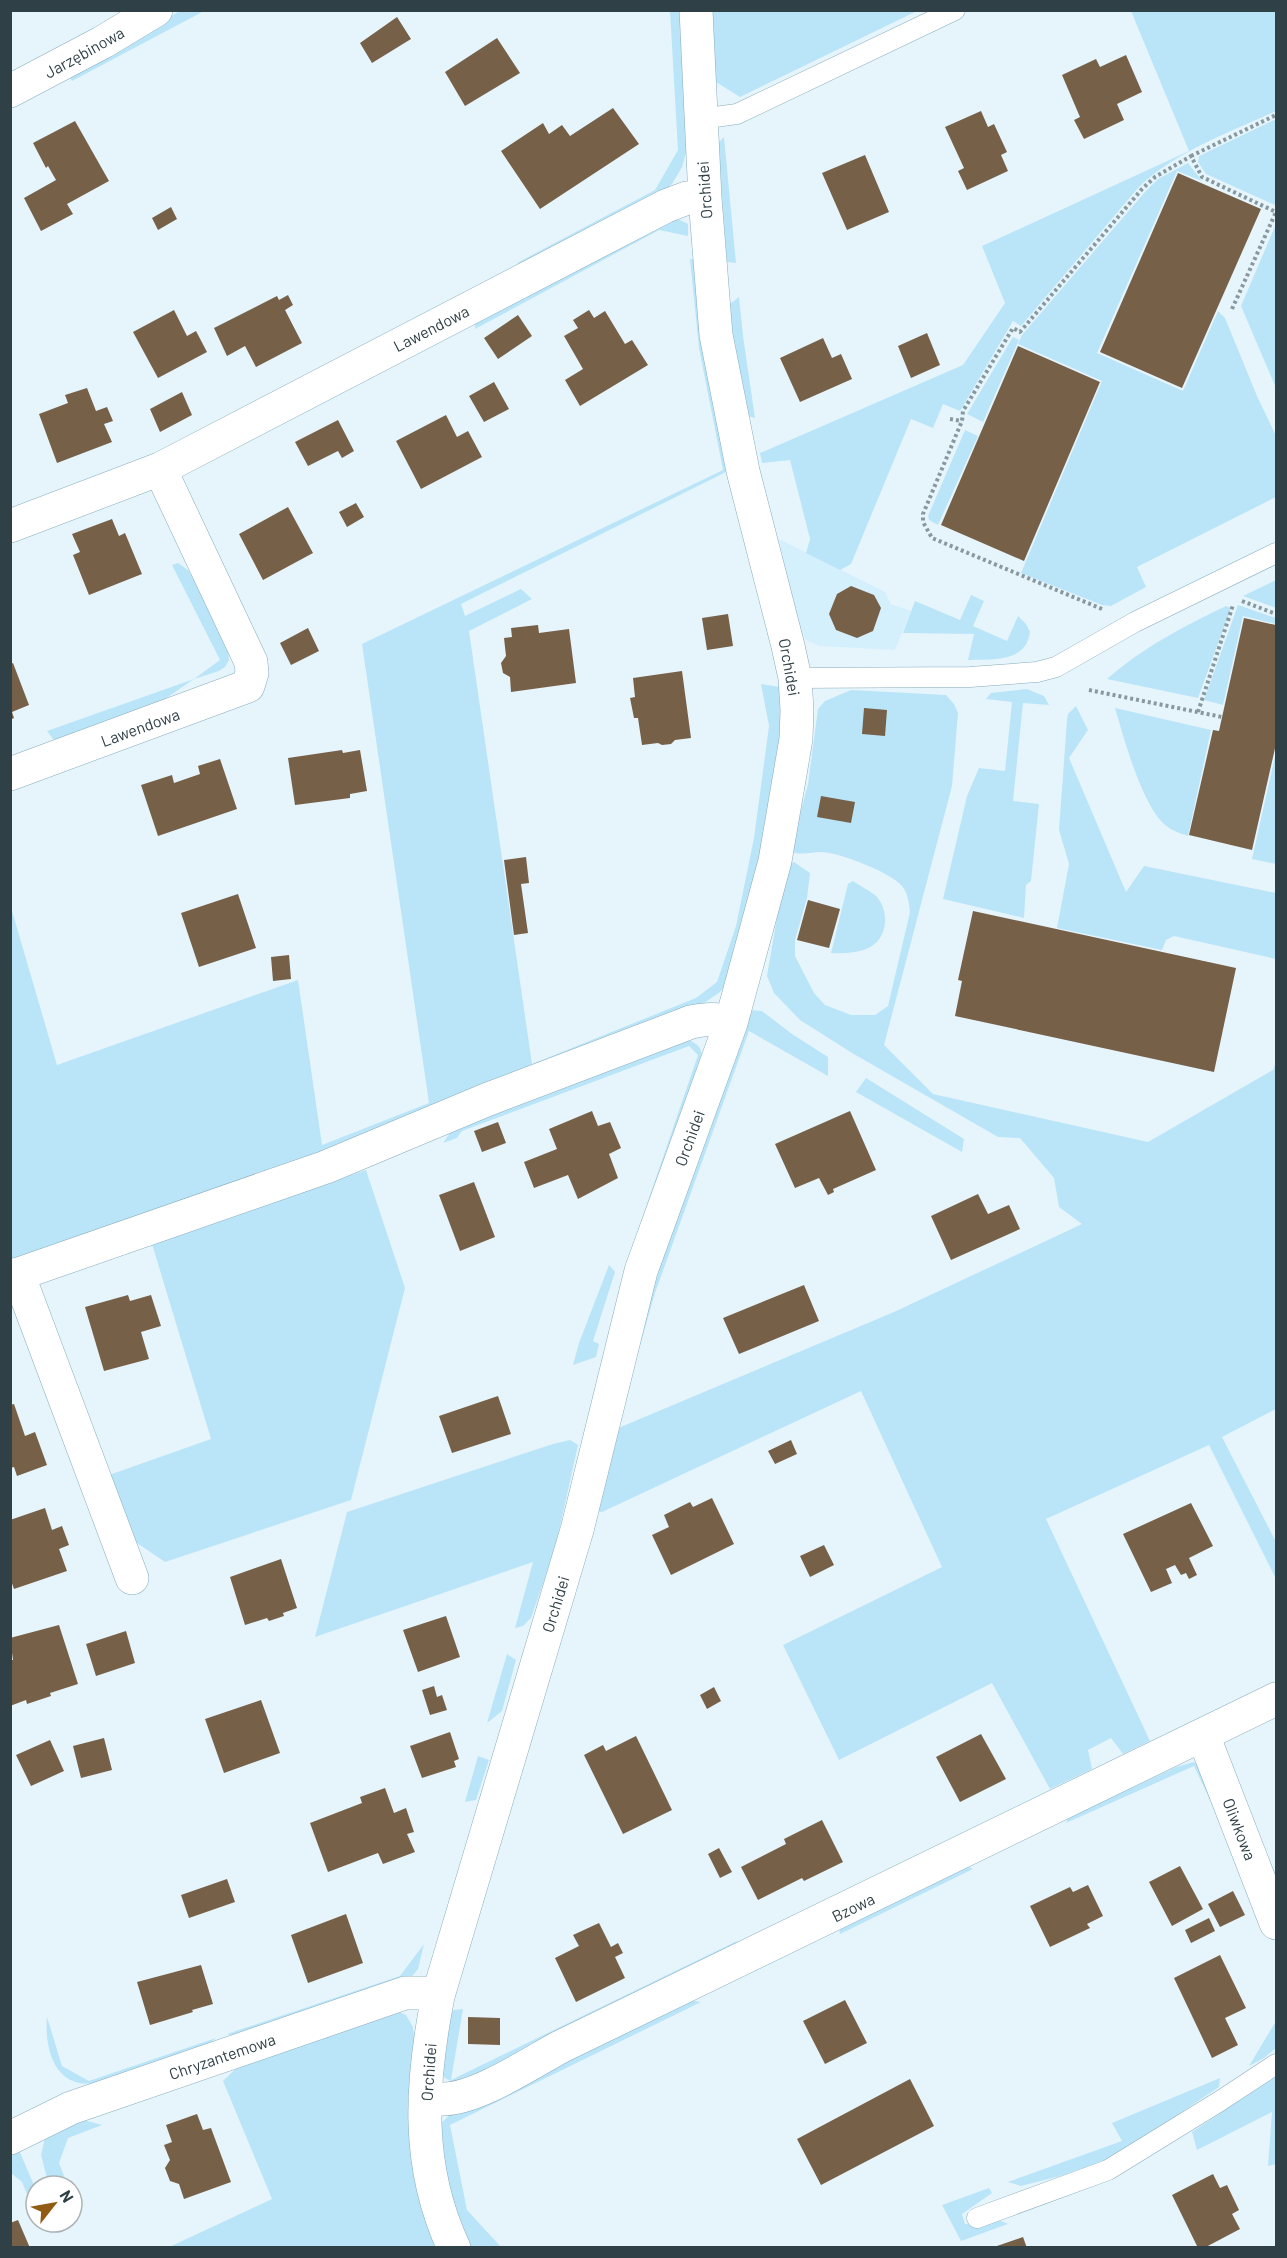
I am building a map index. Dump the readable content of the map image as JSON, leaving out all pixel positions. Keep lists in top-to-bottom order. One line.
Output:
{"streets":{"street":["Jarzębinowa","Orchidei","Lawendowa","Oliwkowa","Bzowa","Chryzantemowa"]},"crossings":[["Orchidei","Lawendowa"],["Orchidei","Bzowa"],["Orchidei","Chryzantemowa"],["Oliwkowa","Bzowa"]],"north":"top right"}
